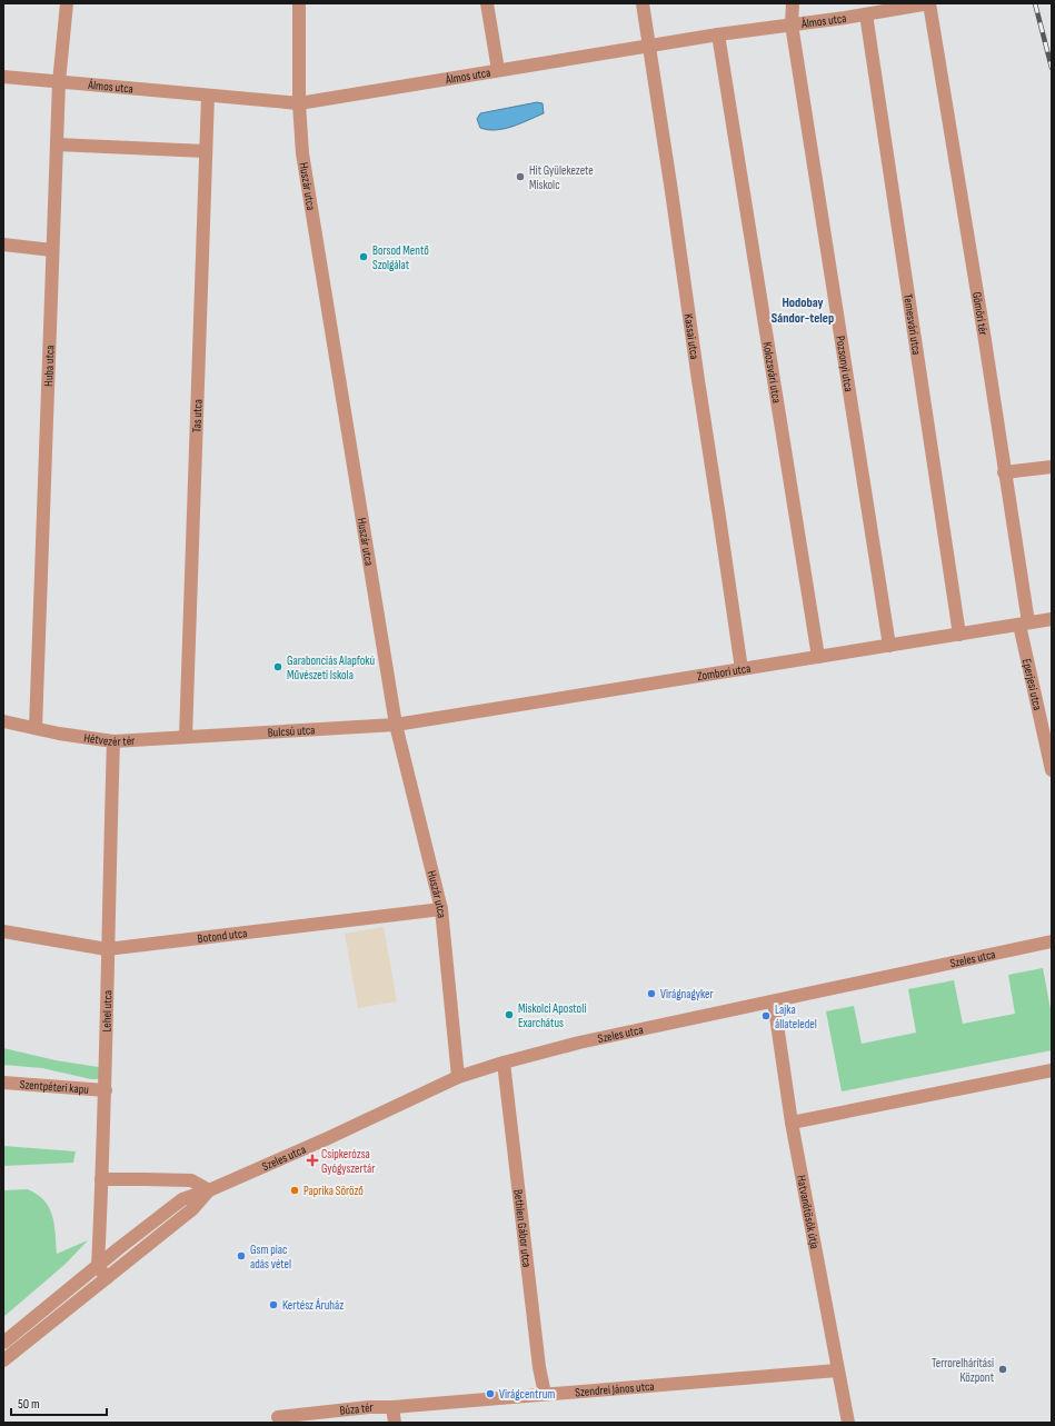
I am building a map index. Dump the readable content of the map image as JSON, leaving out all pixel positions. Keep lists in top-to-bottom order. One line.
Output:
{"streets":{"street":["Álmos utca","Huszár utca","Gömöri tér","Temesvári utca","Kassai utca","Pozsonyi utca","Huba utca","Kolozsvári utca","Tas utca","Zombori utca","Eperjesi utca","Bulcsú utca","Hétvezér tér","Botond utca","Szeles utca","Lehel utca","Szentpéteri kapu","Hatvanötösök útja","Bethlen Gábor utca","Szendrei János utca","Búza tér"]},"crossings":[["Álmos utca","Huszár utca"],["Álmos utca","Gömöri tér"],["Álmos utca","Temesvári utca"],["Álmos utca","Kassai utca"],["Álmos utca","Pozsonyi utca"],["Álmos utca","Huba utca"],["Álmos utca","Kolozsvári utca"],["Álmos utca","Tas utca"],["Huszár utca","Zombori utca"],["Huszár utca","Bulcsú utca"],["Huszár utca","Botond utca"],["Huszár utca","Szeles utca"],["Gömöri tér","Zombori utca"],["Gömöri tér","Eperjesi utca"],["Temesvári utca","Zombori utca"],["Kassai utca","Zombori utca"],["Pozsonyi utca","Zombori utca"],["Huba utca","Hétvezér tér"],["Kolozsvári utca","Zombori utca"],["Tas utca","Bulcsú utca"],["Tas utca","Hétvezér tér"],["Zombori utca","Eperjesi utca"],["Zombori utca","Bulcsú utca"],["Bulcsú utca","Hétvezér tér"],["Hétvezér tér","Lehel utca"],["Botond utca","Lehel utca"],["Szeles utca","Lehel utca"],["Szeles utca","Hatvanötösök útja"],["Szeles utca","Bethlen Gábor utca"],["Lehel utca","Szentpéteri kapu"],["Hatvanötösök útja","Szendrei János utca"],["Bethlen Gábor utca","Szendrei János utca"],["Szendrei János utca","Búza tér"]],"districts":["Hodobay Sándor-telep"],"places":{"other":["Hit Gyülekezete Miskolc","Borsod Mentő Szolgálat","Garabonciás Alapfokú Művészeti Iskola","Virágnagyker","Miskolci Apostoli Exarchátus","Lajka állateledel","Paprika Söröző","Gsm piac adás vétel","Kertész Áruház","Terrorelhárítási Központ","Virágcentrum"],"health":["Csipkerózsa Gyógyszertár"]},"scale_bar":"50 m"}
